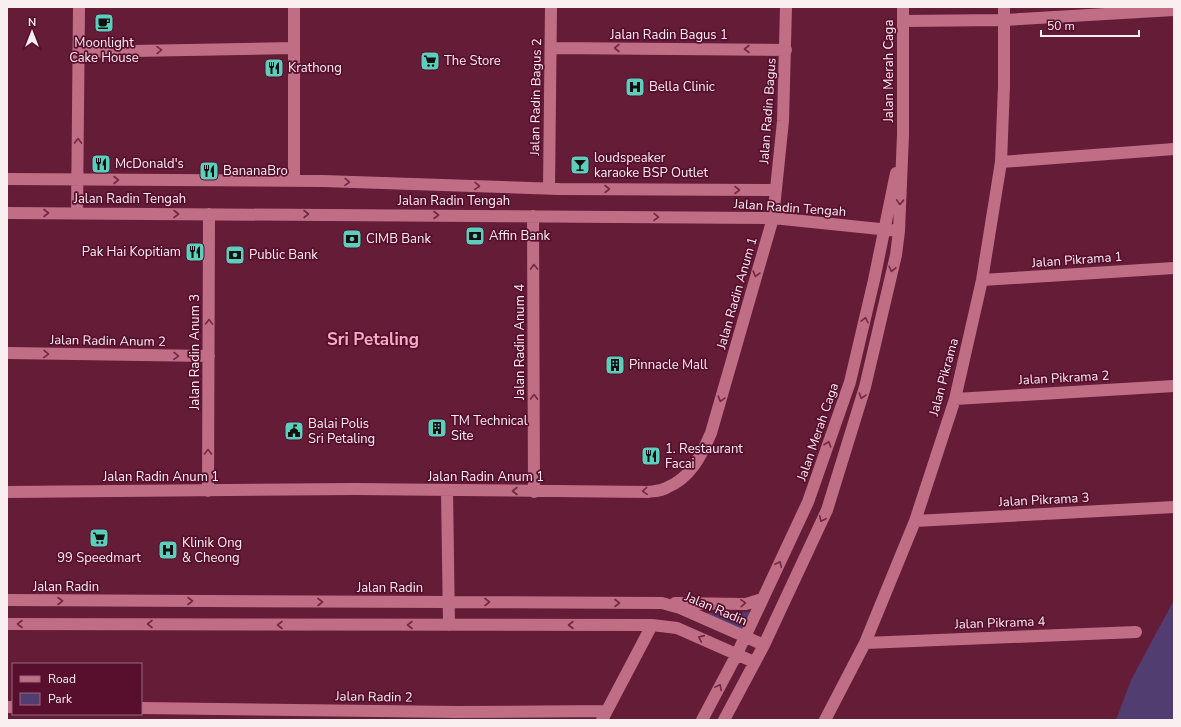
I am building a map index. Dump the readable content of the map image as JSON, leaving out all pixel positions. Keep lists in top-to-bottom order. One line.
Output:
{"streets":{"street":["Jalan Radin Bagus 1","Jalan Merah Caga","Jalan Radin Bagus 2","Jalan Radin Bagus","Jalan Radin Tengah","Jalan Pikrama 1","Jalan Radin Anum 1","Jalan Radin Anum 2","Jalan Radin Anum 4","Jalan Radin Anum 3","Jalan Pikrama","Jalan Pikrama 2","Jalan Pikrama 3","Jalan Radin","Jalan Pikrama 4","Jalan Radin 2"]},"crossings":[["Jalan Radin Bagus 1","Jalan Radin Bagus 2"],["Jalan Radin Bagus 1","Jalan Radin Bagus"],["Jalan Merah Caga","Jalan Radin Tengah"],["Jalan Merah Caga","Jalan Radin"],["Jalan Radin Bagus 2","Jalan Radin Tengah"],["Jalan Radin Bagus","Jalan Radin Tengah"],["Jalan Radin Bagus","Jalan Radin Anum 1"],["Jalan Radin Tengah","Jalan Radin Anum 1"],["Jalan Radin Tengah","Jalan Radin Anum 4"],["Jalan Radin Tengah","Jalan Radin Anum 3"],["Jalan Pikrama 1","Jalan Pikrama"],["Jalan Radin Anum 1","Jalan Radin Anum 4"],["Jalan Radin Anum 1","Jalan Radin Anum 3"],["Jalan Radin Anum 2","Jalan Radin Anum 3"],["Jalan Pikrama","Jalan Pikrama 2"],["Jalan Pikrama","Jalan Pikrama 3"],["Jalan Pikrama","Jalan Pikrama 4"]],"one_way":["Jalan Radin Bagus 1","Jalan Radin Tengah","Jalan Radin Anum 1","Jalan Radin Anum 2","Jalan Radin Anum 4","Jalan Radin Anum 3"],"districts":["Sri Petaling"],"places":{"cafe":["Moonlight Cake House"],"supermarket":["The Store","99 Speedmart"],"restaurant":["Krathong","McDonald's","BananaBro","Pak Hai Kopitiam","1. Restaurant Facai"],"hospital":["Bella Clinic","Klinik Ong & Cheong"],"bar":["loudspeaker karaoke BSP Outlet"],"bank":["Affin Bank","CIMB Bank","Public Bank"],"building":["Pinnacle Mall","TM Technical Site"],"public building":["Balai Polis Sri Petaling"]},"legend":["Road","Park"],"scale_bar":"50 m","north":"top"}
